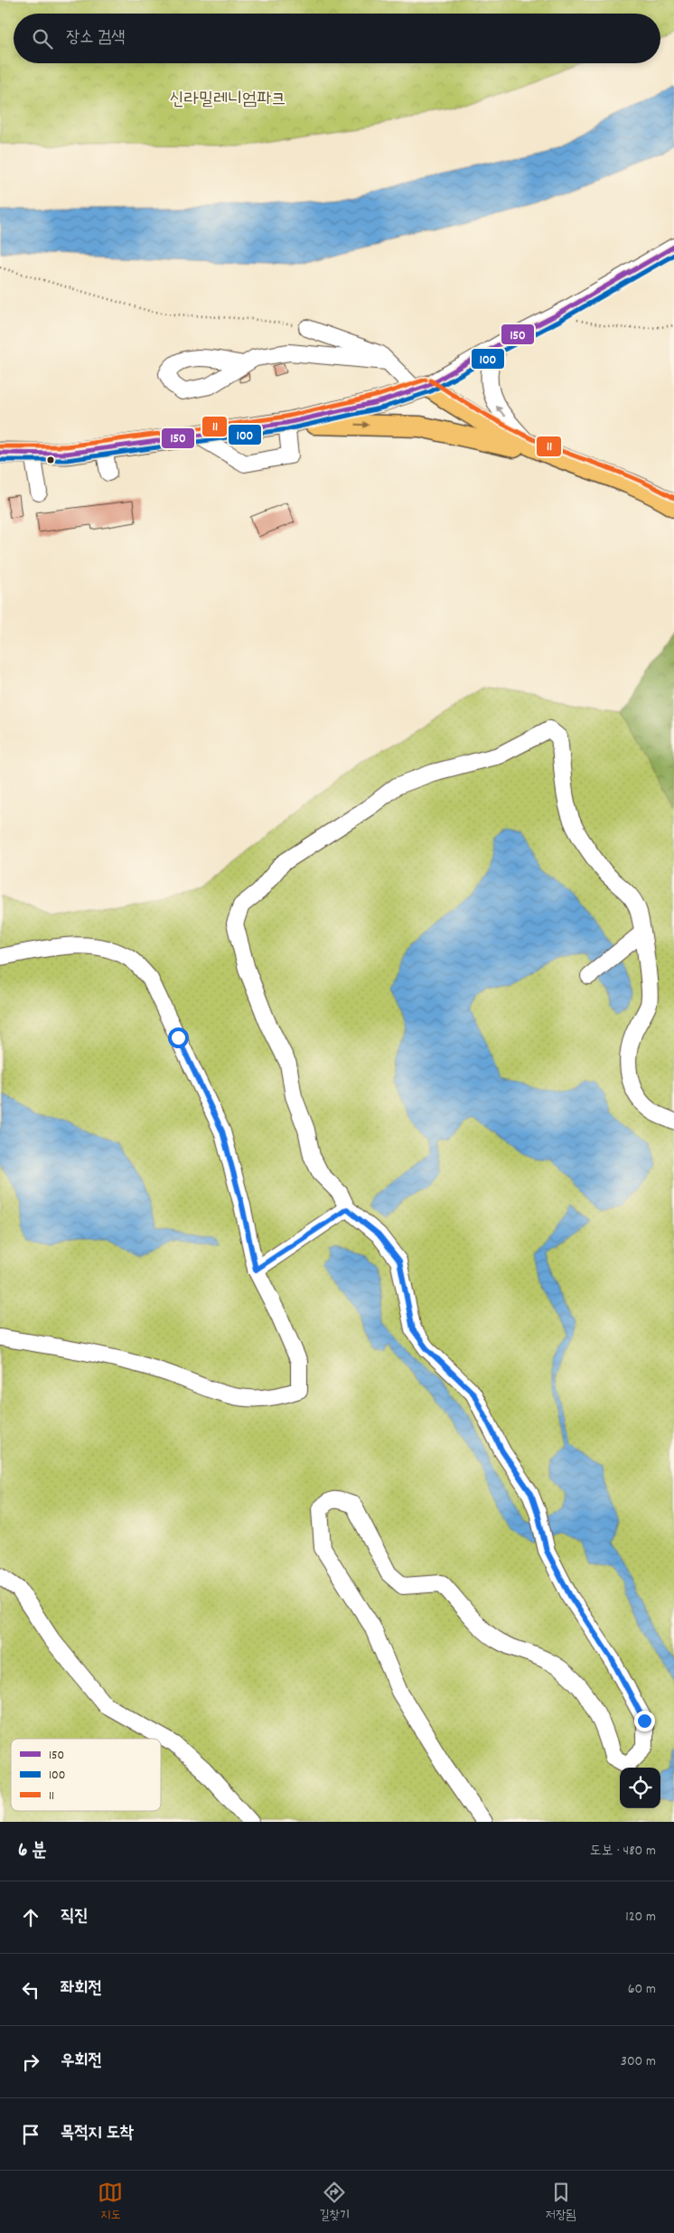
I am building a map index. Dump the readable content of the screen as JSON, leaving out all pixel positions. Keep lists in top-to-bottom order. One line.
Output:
{"parks":["신라밀레니엄파크"],"lines":["transit line 150","transit line 100","transit line 11"],"legend":["150","100","11"],"page":{"search":"장소 검색","heading":["6 분","도보 · 480 m"],"list":[["직진","120 m"],["좌회전","60 m"],["우회전","300 m"],"목적지 도착"],"nav":["지도","길찾기","저장됨"]}}
